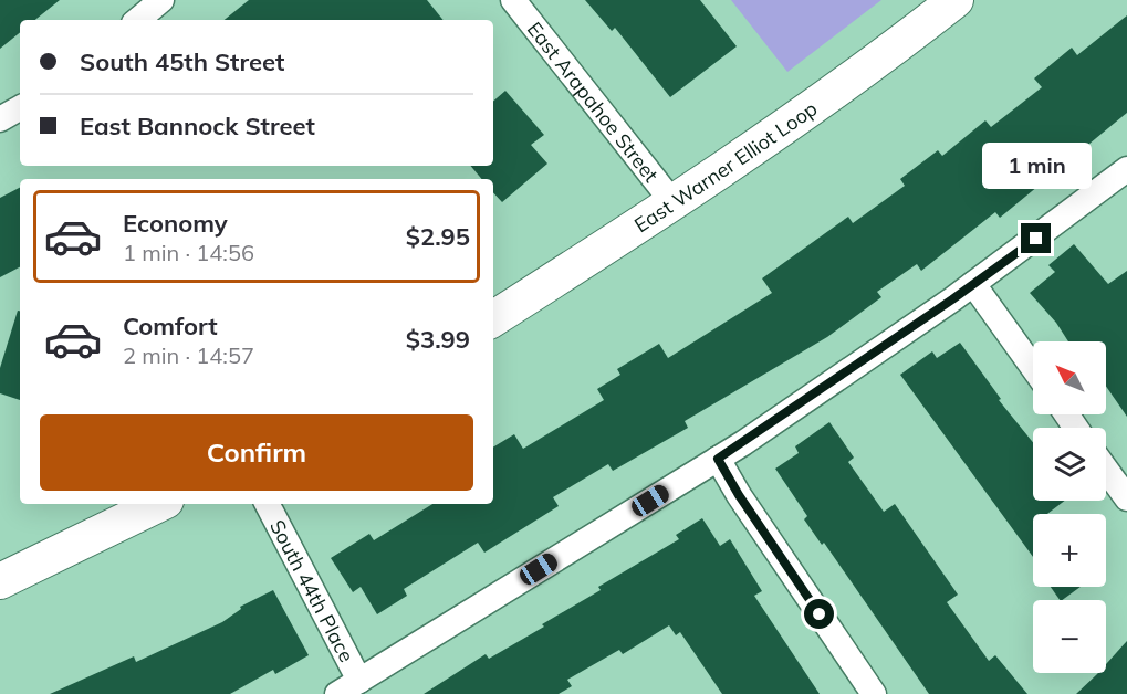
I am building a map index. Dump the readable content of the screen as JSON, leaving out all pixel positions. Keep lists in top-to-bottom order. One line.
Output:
{"streets":{"main road":["East Warner Elliot Loop"],"street":["East Arapahoe Street","South 44th Place"]},"crossings":[["East Arapahoe Street","East Warner Elliot Loop"]],"north":"top left","page":{"banner":["South 45th Street","East Bannock Street"],"bubble":"1 min","list":[{"name":"Economy","note":"1 min · 14:56","value":"$2.95"},{"name":"Comfort","note":"2 min · 14:57","value":"$3.99"}],"map_buttons":["+","−"],"buttons":"Confirm"}}
